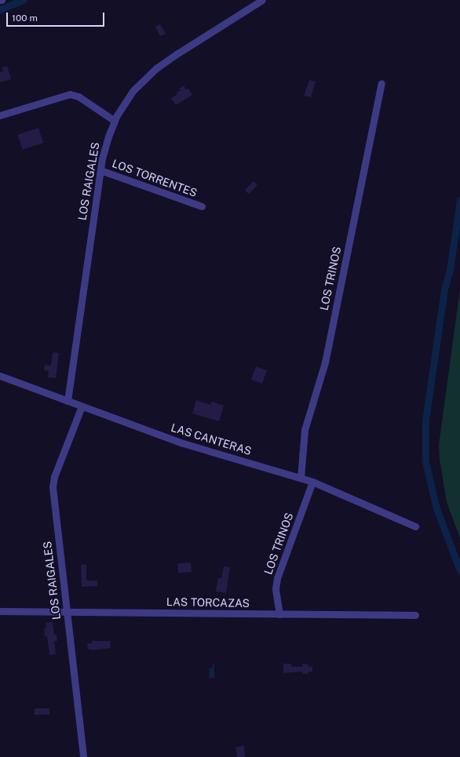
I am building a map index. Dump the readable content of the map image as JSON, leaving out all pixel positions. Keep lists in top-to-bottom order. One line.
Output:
{"streets":{"street":["LOS TORRENTES","LOS RAIGALES","LOS TRINOS","LAS CANTERAS","LAS TORCAZAS"]},"crossings":[["LOS TORRENTES","LOS RAIGALES"],["LOS RAIGALES","LAS CANTERAS"],["LOS RAIGALES","LAS TORCAZAS"],["LOS TRINOS","LAS CANTERAS"],["LOS TRINOS","LAS TORCAZAS"]],"scale_bar":"100 m"}
